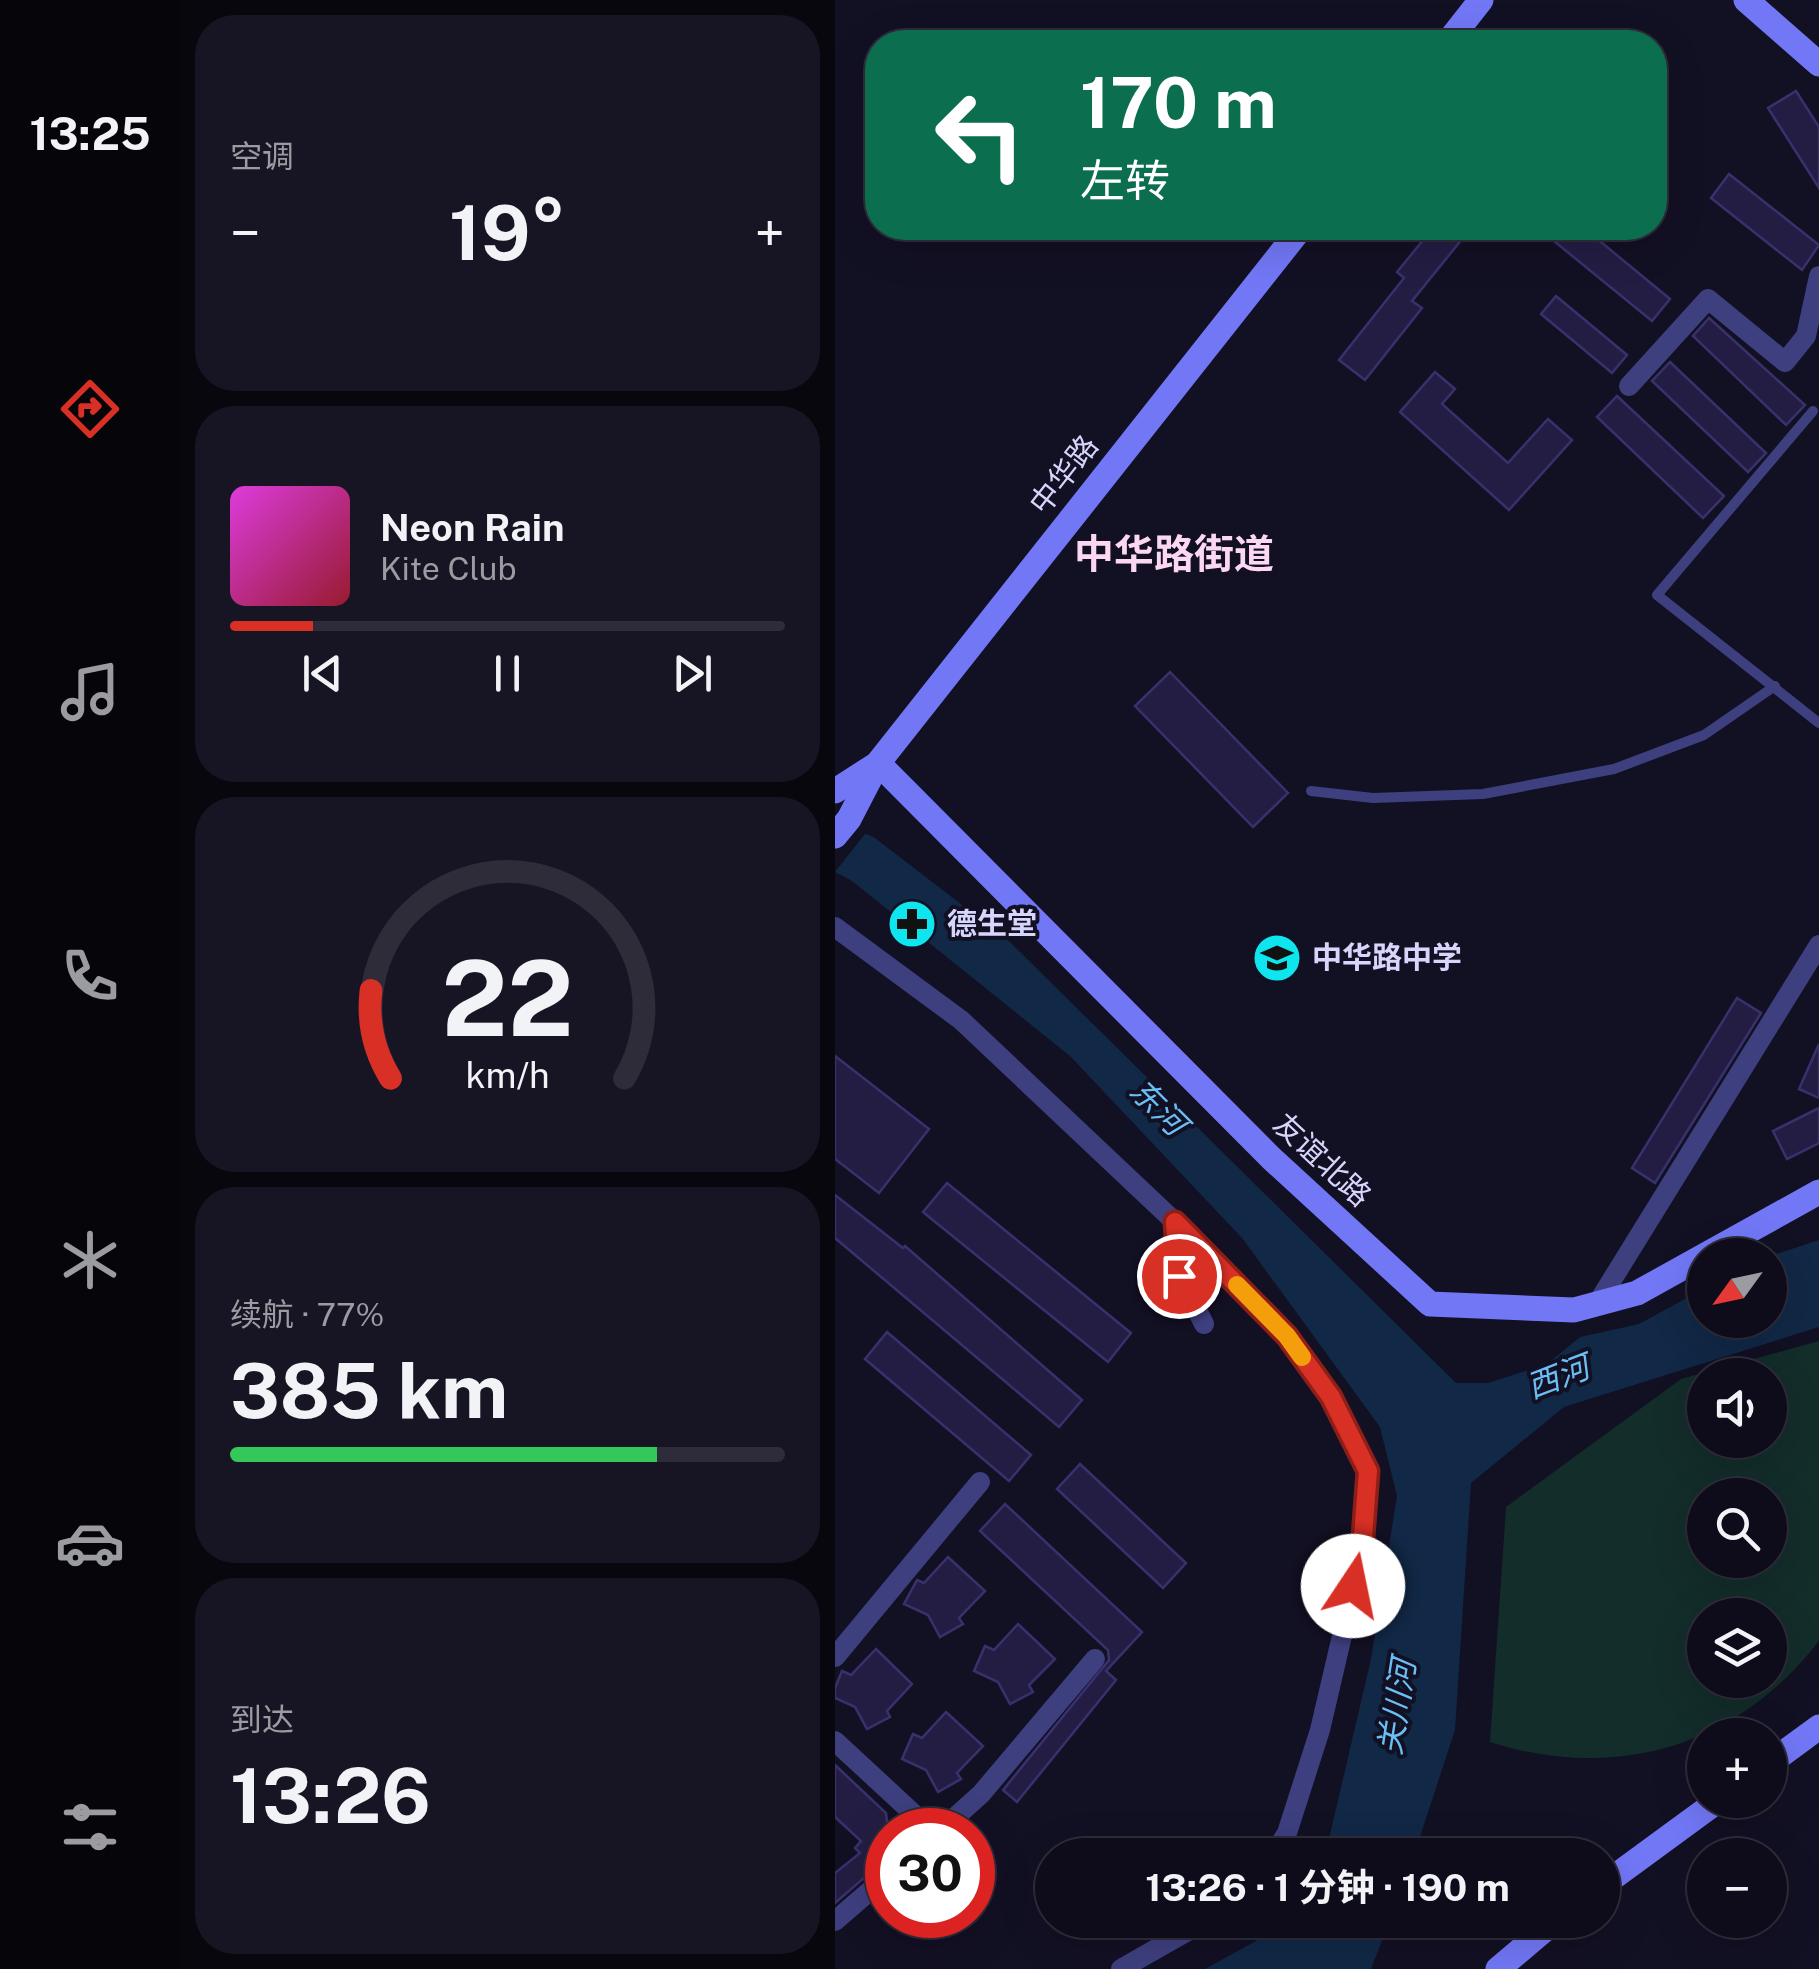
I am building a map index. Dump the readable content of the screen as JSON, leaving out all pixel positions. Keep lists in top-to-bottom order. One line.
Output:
{"streets":{"street":["中华路","友谊北路"]},"crossings":[["中华路","友谊北路"]],"districts":["中华路街道"],"water":["东河","西河","关川河"],"places":{"pharmacy":["德生堂"],"school or university":["中华路中学"]},"north":"bottom left","page":{"tabs":"13:25","tile":["空调",["续航 · 77%","385 km"],["到达","13:26"]],"turn":["170 m","左转"],"heat":["−","19°","+"],"song":["Neon Rain","Kite Club"],"map_buttons":["+","−"],"limit":"30","trip":"13:26 · 1 分钟 · 190 m","gauge":["22","km/h"]}}
